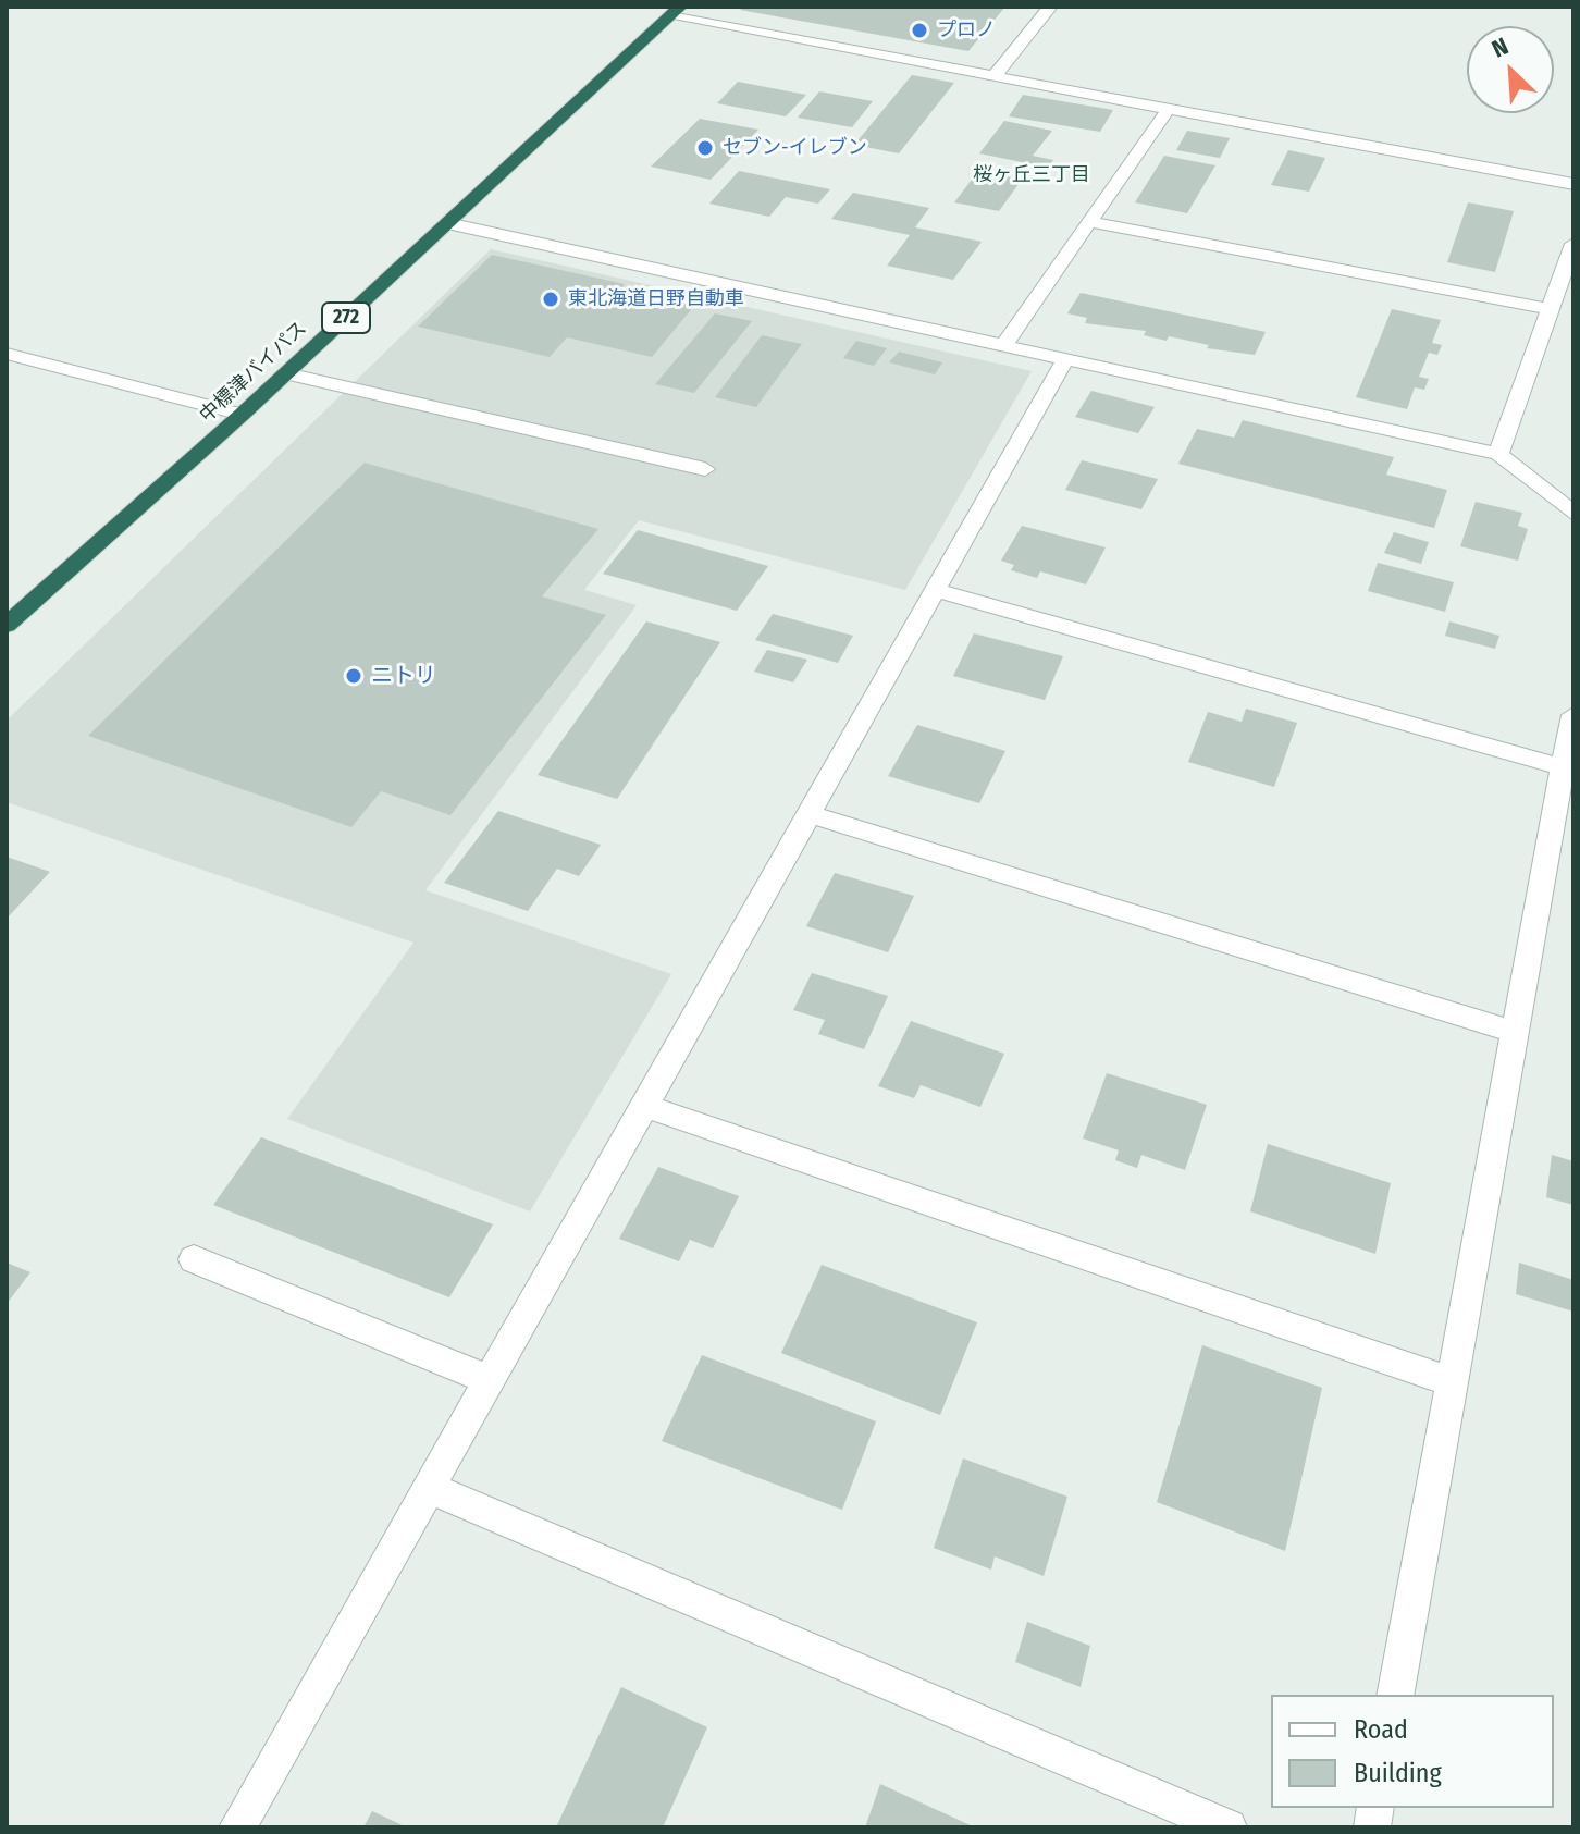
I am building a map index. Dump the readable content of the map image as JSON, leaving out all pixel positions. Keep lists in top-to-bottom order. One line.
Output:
{"streets":{"highway":["272","中標津バイパス"]},"districts":["桜ヶ丘三丁目"],"places":["プロノ","セブン-イレブン","東北海道日野自動車","ニトリ"],"legend":["Road","Building"],"north":"top left"}
